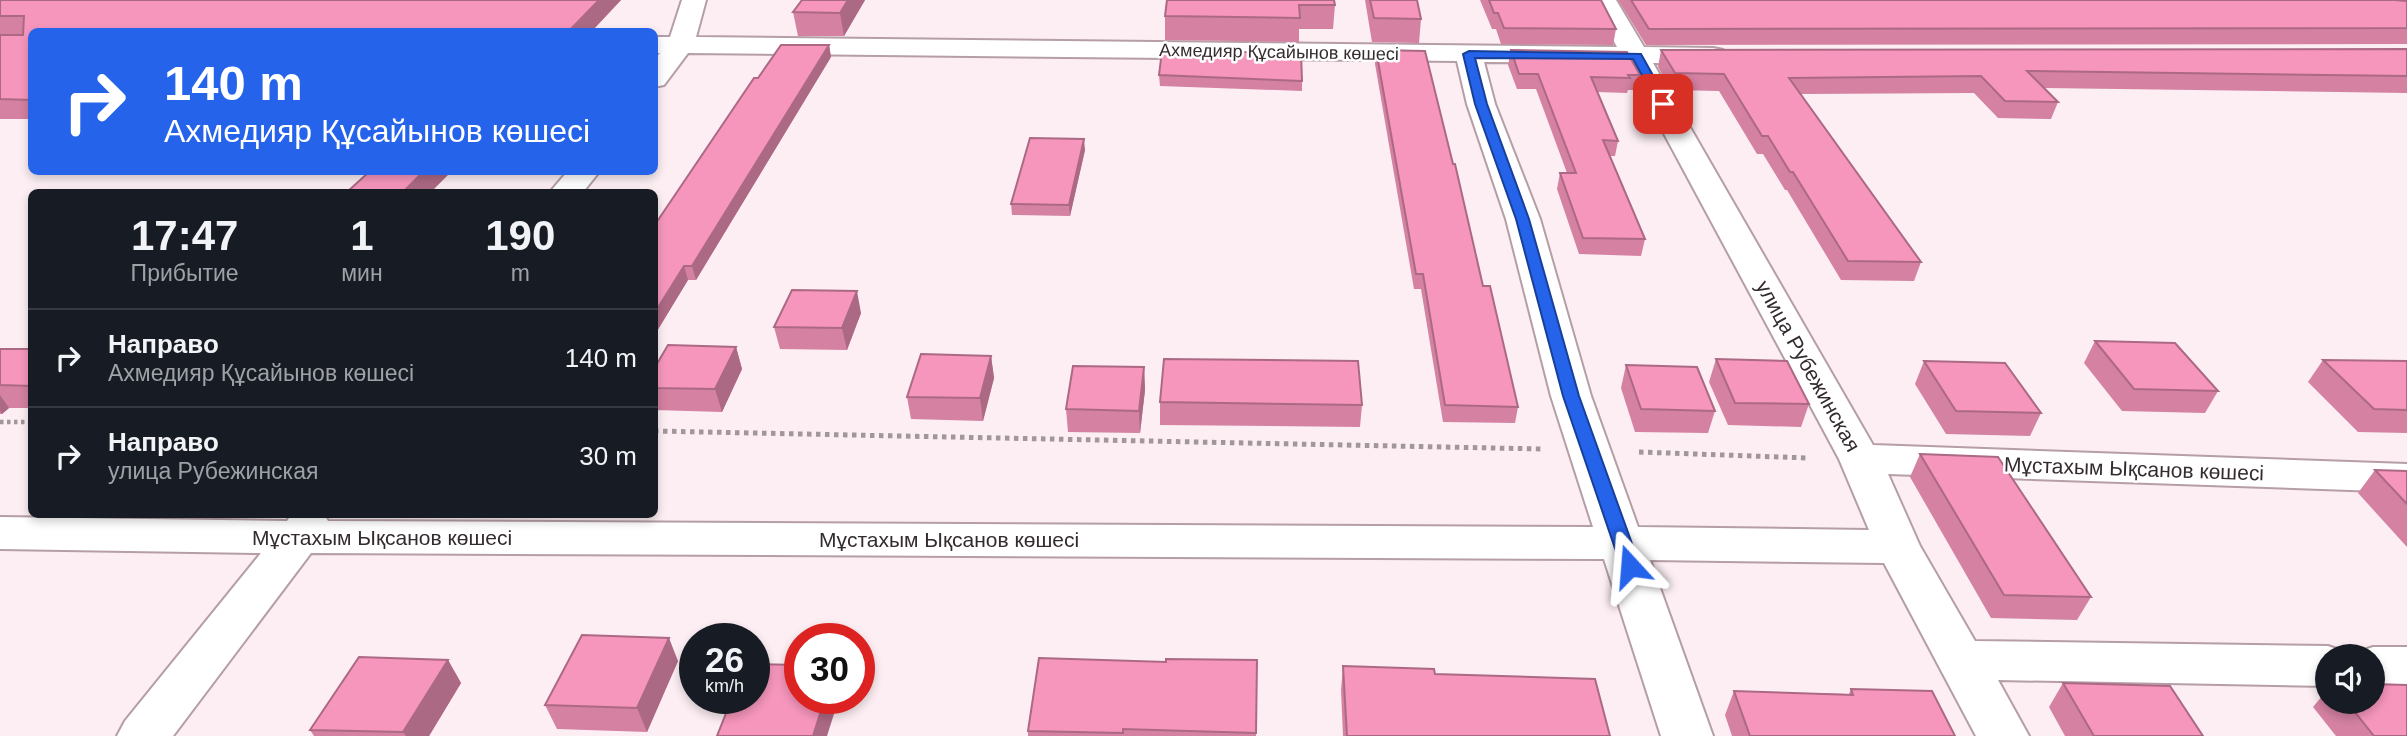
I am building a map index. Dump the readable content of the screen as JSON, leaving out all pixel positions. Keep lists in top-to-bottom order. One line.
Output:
{"streets":{"street":["Ахмедияр Құсайынов көшесі","улица Рубежинская","Мұстахым Ықсанов көшесі"]},"crossings":[["Ахмедияр Құсайынов көшесі","улица Рубежинская"],["улица Рубежинская","Мұстахым Ықсанов көшесі"]],"page":{"turn":["140 m","Ахмедияр Құсайынов көшесі"],"eta":["17:47","Прибытие","1","мин","190","m"],"list":[{"name":"Направо","note":"Ахмедияр Құсайынов көшесі","value":"140 m"},{"name":"Направо","note":"улица Рубежинская","value":"30 m"}],"speed":"26 km/h","limit":"30"}}
